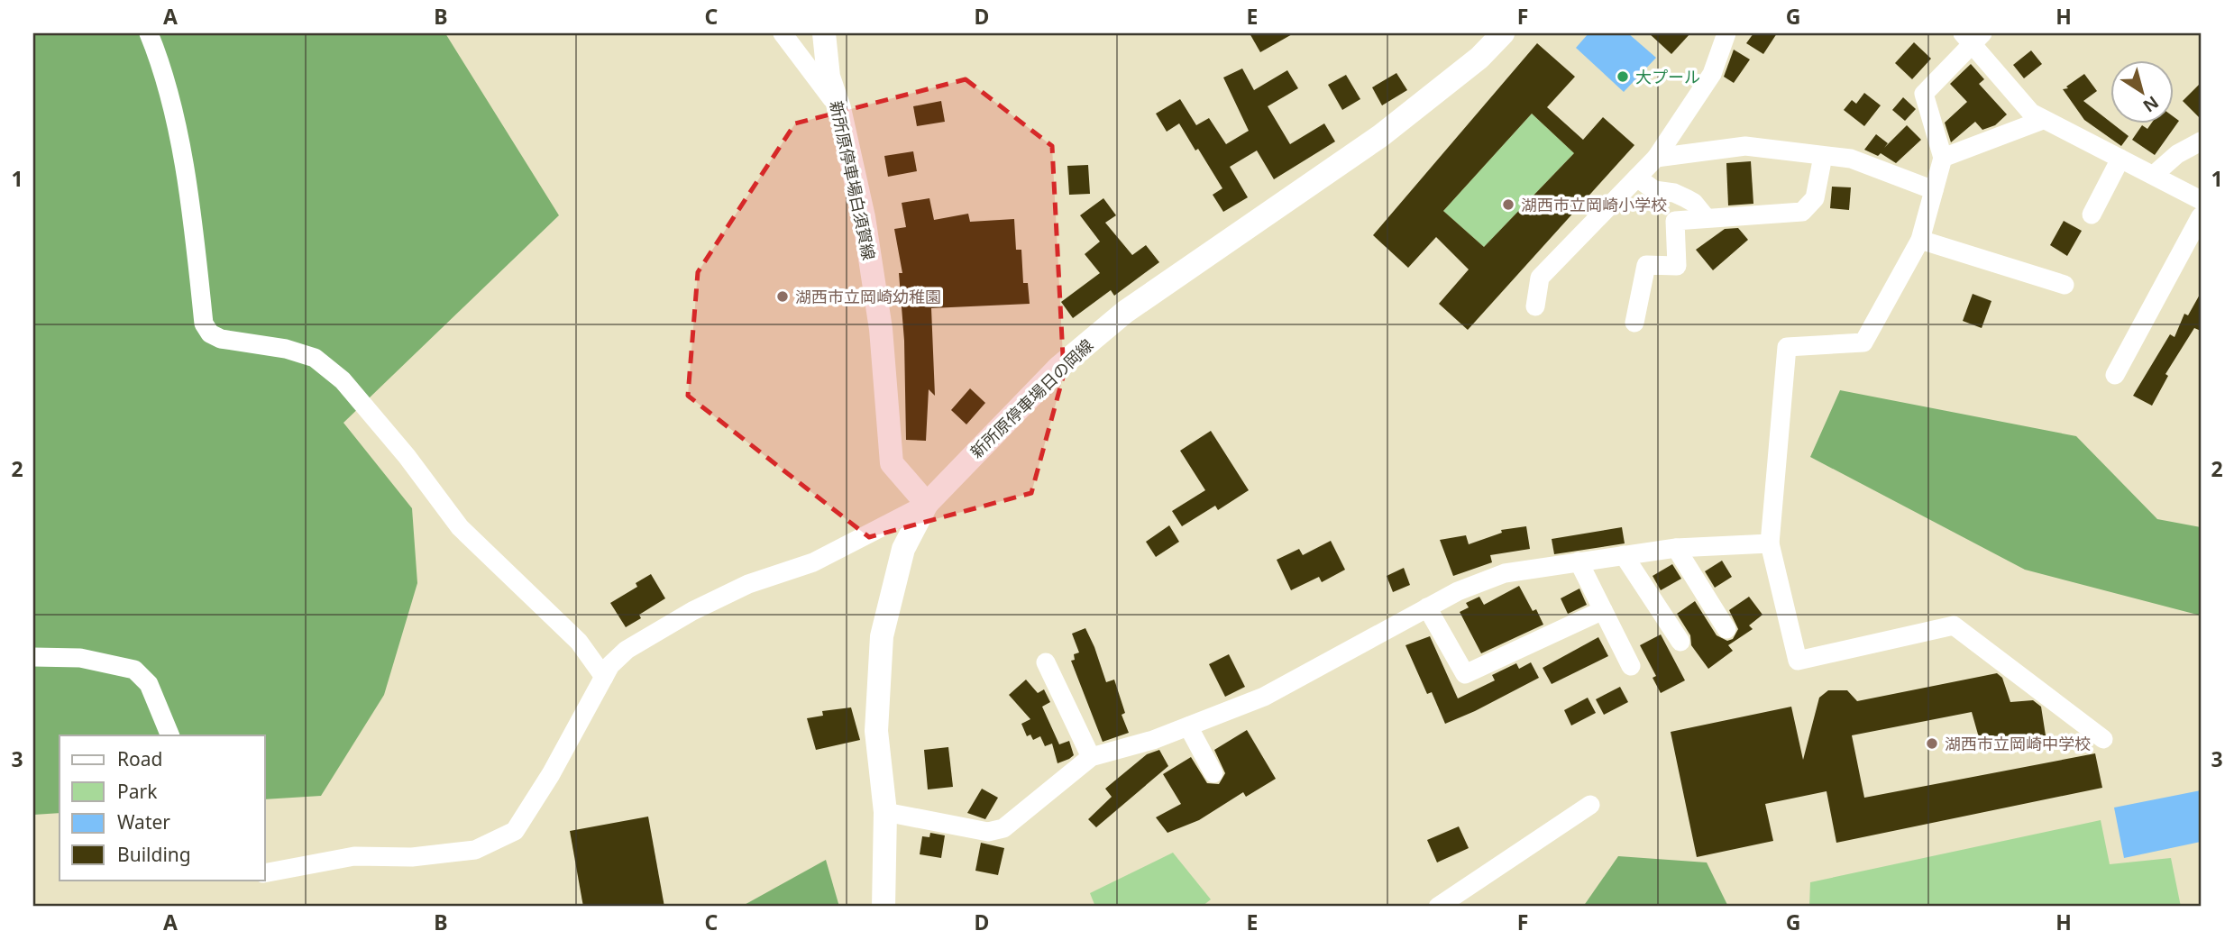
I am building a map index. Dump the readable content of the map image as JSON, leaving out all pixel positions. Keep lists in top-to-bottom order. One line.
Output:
{"streets":{"main road":["新所原停車場白須賀線","新所原停車場日の岡線"]},"crossings":[["新所原停車場白須賀線","新所原停車場日の岡線"]],"places":["大プール","湖西市立岡崎小学校","湖西市立岡崎幼稚園","湖西市立岡崎中学校"],"legend":["Road","Park","Water","Building"],"north":"bottom right","grid":{"columns":["A","B","C","D","E","F","G","H"],"rows":["1","2","3"]}}
